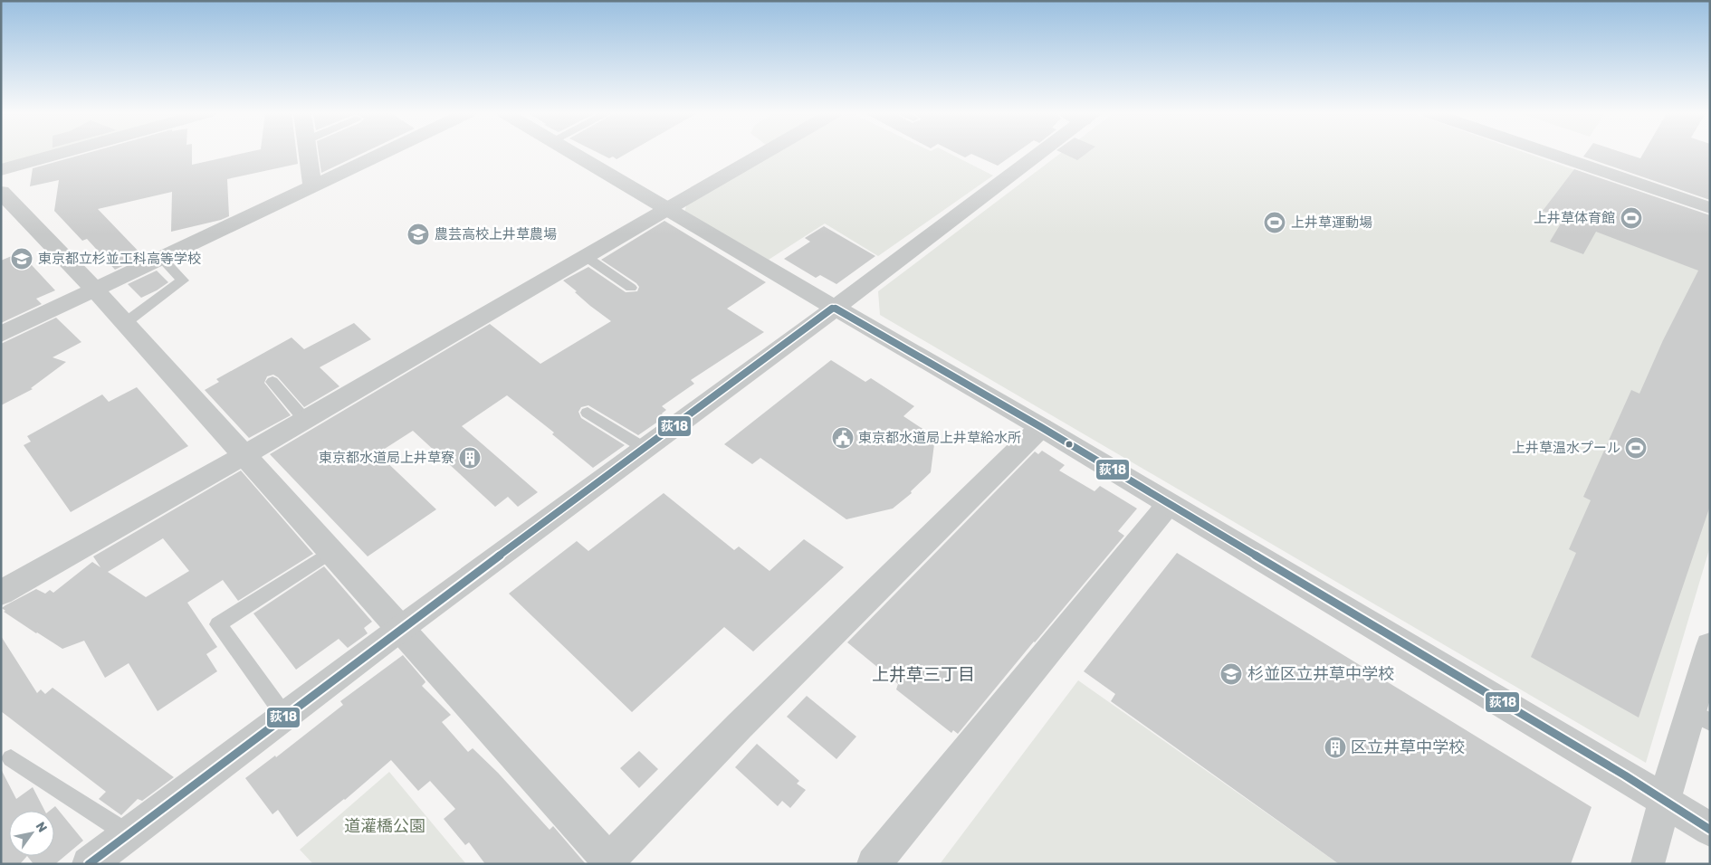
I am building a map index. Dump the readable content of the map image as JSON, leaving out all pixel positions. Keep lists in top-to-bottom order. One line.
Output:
{"districts":["上井草三丁目"],"parks":["道灌橋公園"],"places":{"sports":["上井草体育館","上井草運動場","上井草温水プール"],"school or university":["農芸高校上井草農場","東京都立杉並工科高等学校","杉並区立井草中学校"],"public building":["東京都水道局上井草給水所"],"building":["東京都水道局上井草寮","区立井草中学校"]},"lines":["transit line 荻18"],"north":"top right"}
